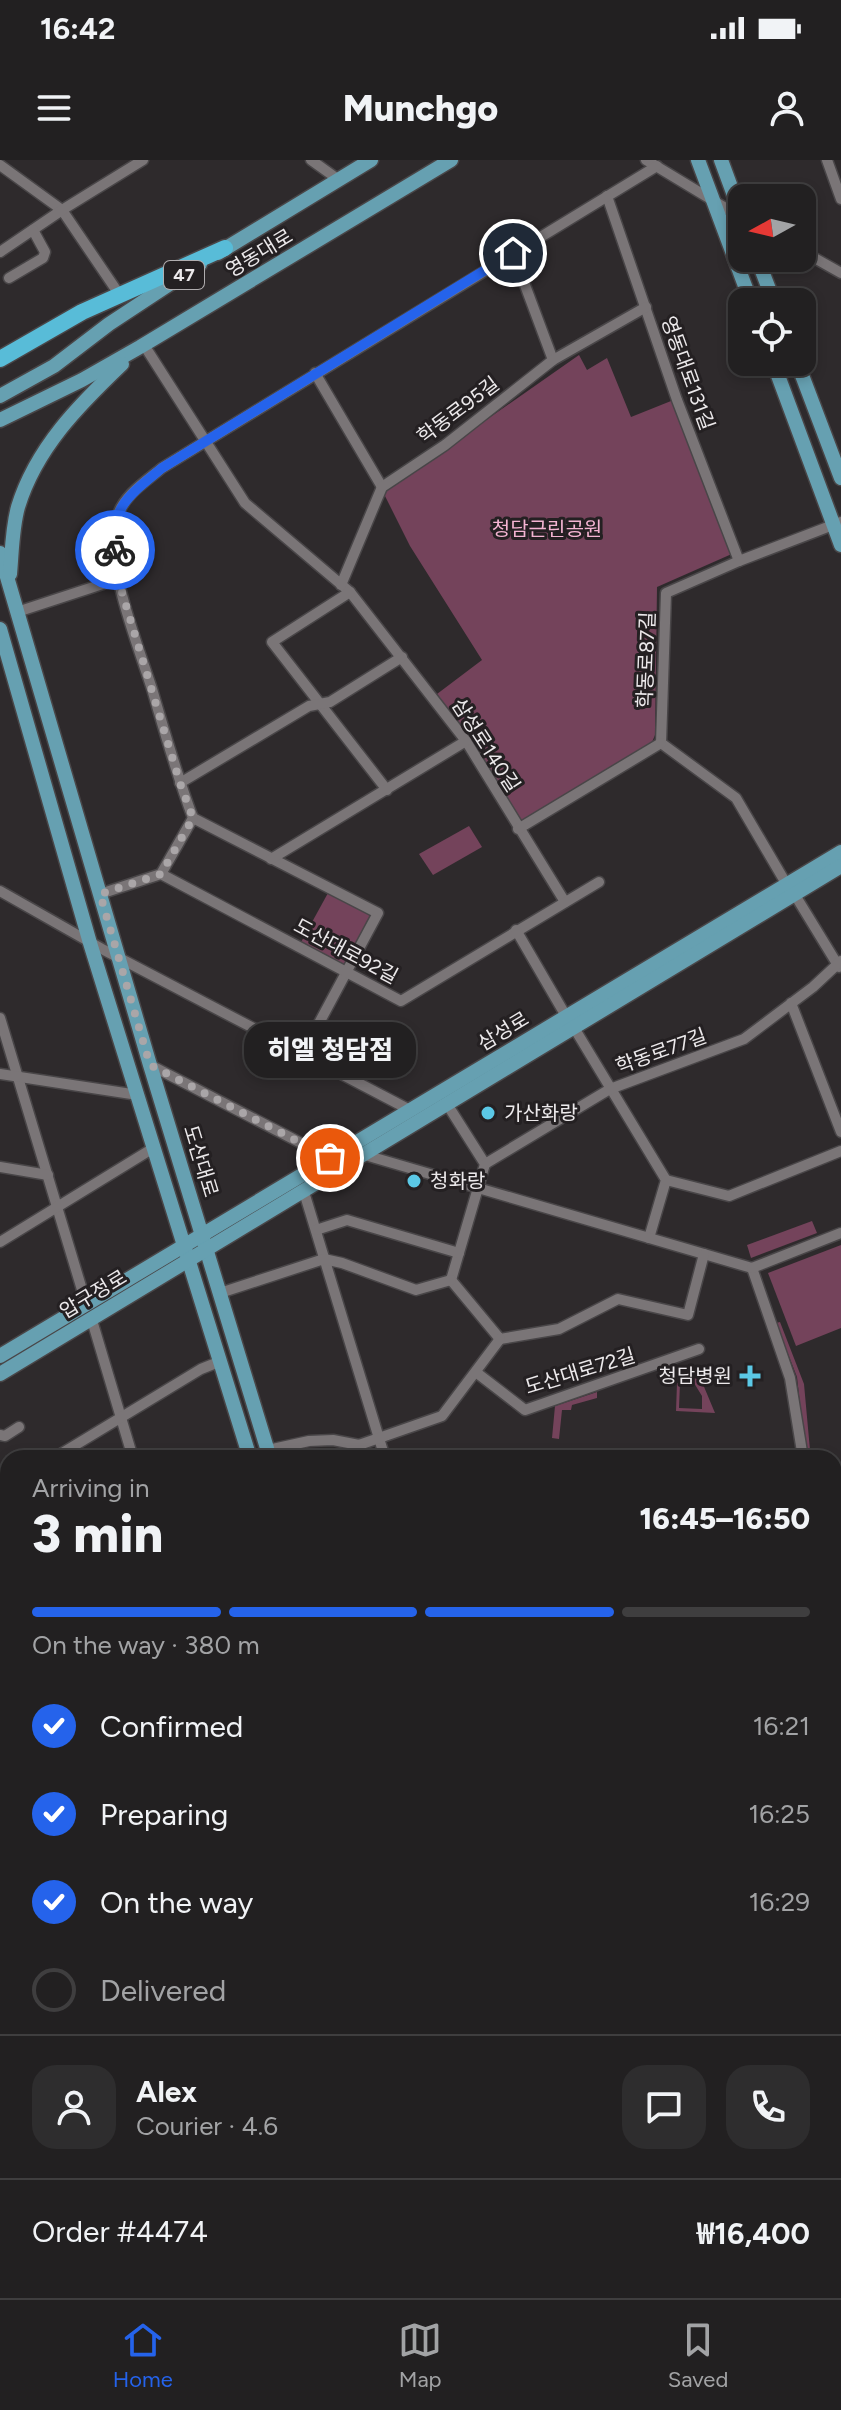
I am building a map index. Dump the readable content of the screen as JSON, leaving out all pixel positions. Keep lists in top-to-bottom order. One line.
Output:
{"streets":{"main road":["영동대로","47","삼성로","도산대로","압구정로"],"street":["영동대로131길","학동로95길","학동로87길","삼성로140길","도산대로92길","학동로77길","도산대로72길"]},"crossings":[["영동대로","삼성로140길"],["영동대로131길","학동로95길"],["영동대로131길","학동로87길"],["삼성로140길","도산대로92길"],["삼성로","도산대로"],["삼성로","압구정로"],["도산대로","압구정로"]],"parks":["청담근린공원"],"places":{"other":["가산화랑","히엘 청담점","청화랑"],"health":["청담병원"]},"north":"left","page":{"status":"16:42","header":"Munchgo","bubble":"히엘 청담점","heading":["3 min","Arriving in","16:45–16:50"],"panel":["Alex","Courier · 4.6","Order #4474","₩16,400"],"bar":"On the way · 380 m","list":[["Confirmed","16:21"],["Preparing","16:25"],["On the way","16:29"],"Delivered"],"tabs":["Home","Map","Saved"]}}
